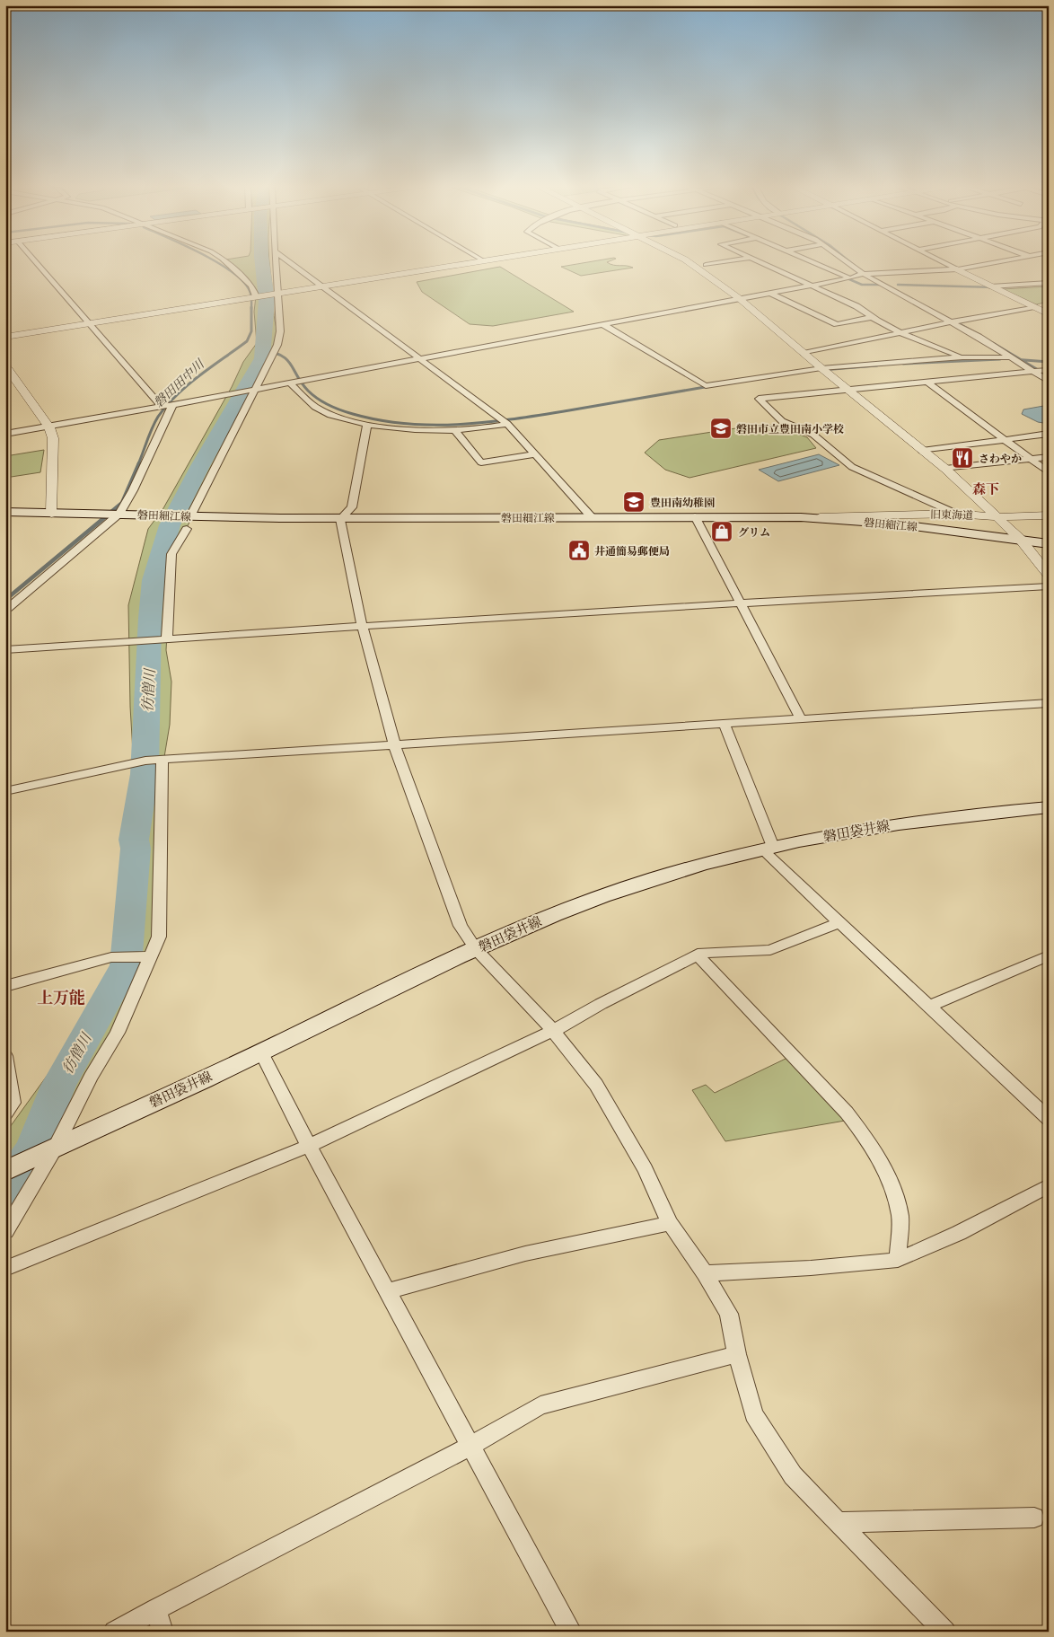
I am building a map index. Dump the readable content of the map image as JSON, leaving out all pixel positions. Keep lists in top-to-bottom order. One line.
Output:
{"streets":{"main road":["磐田細江線","磐田袋井線"],"street":["旧東海道"]},"crossings":[["旧東海道","磐田細江線"]],"districts":["森下","上万能"],"water":["磐田田中川","彷僧川"],"places":{"school or university":["磐田市立豊田南小学校","豊田南幼稚園"],"restaurant":["さわやか"],"shop":["グリム"],"public building":["井通簡易郵便局"]}}
